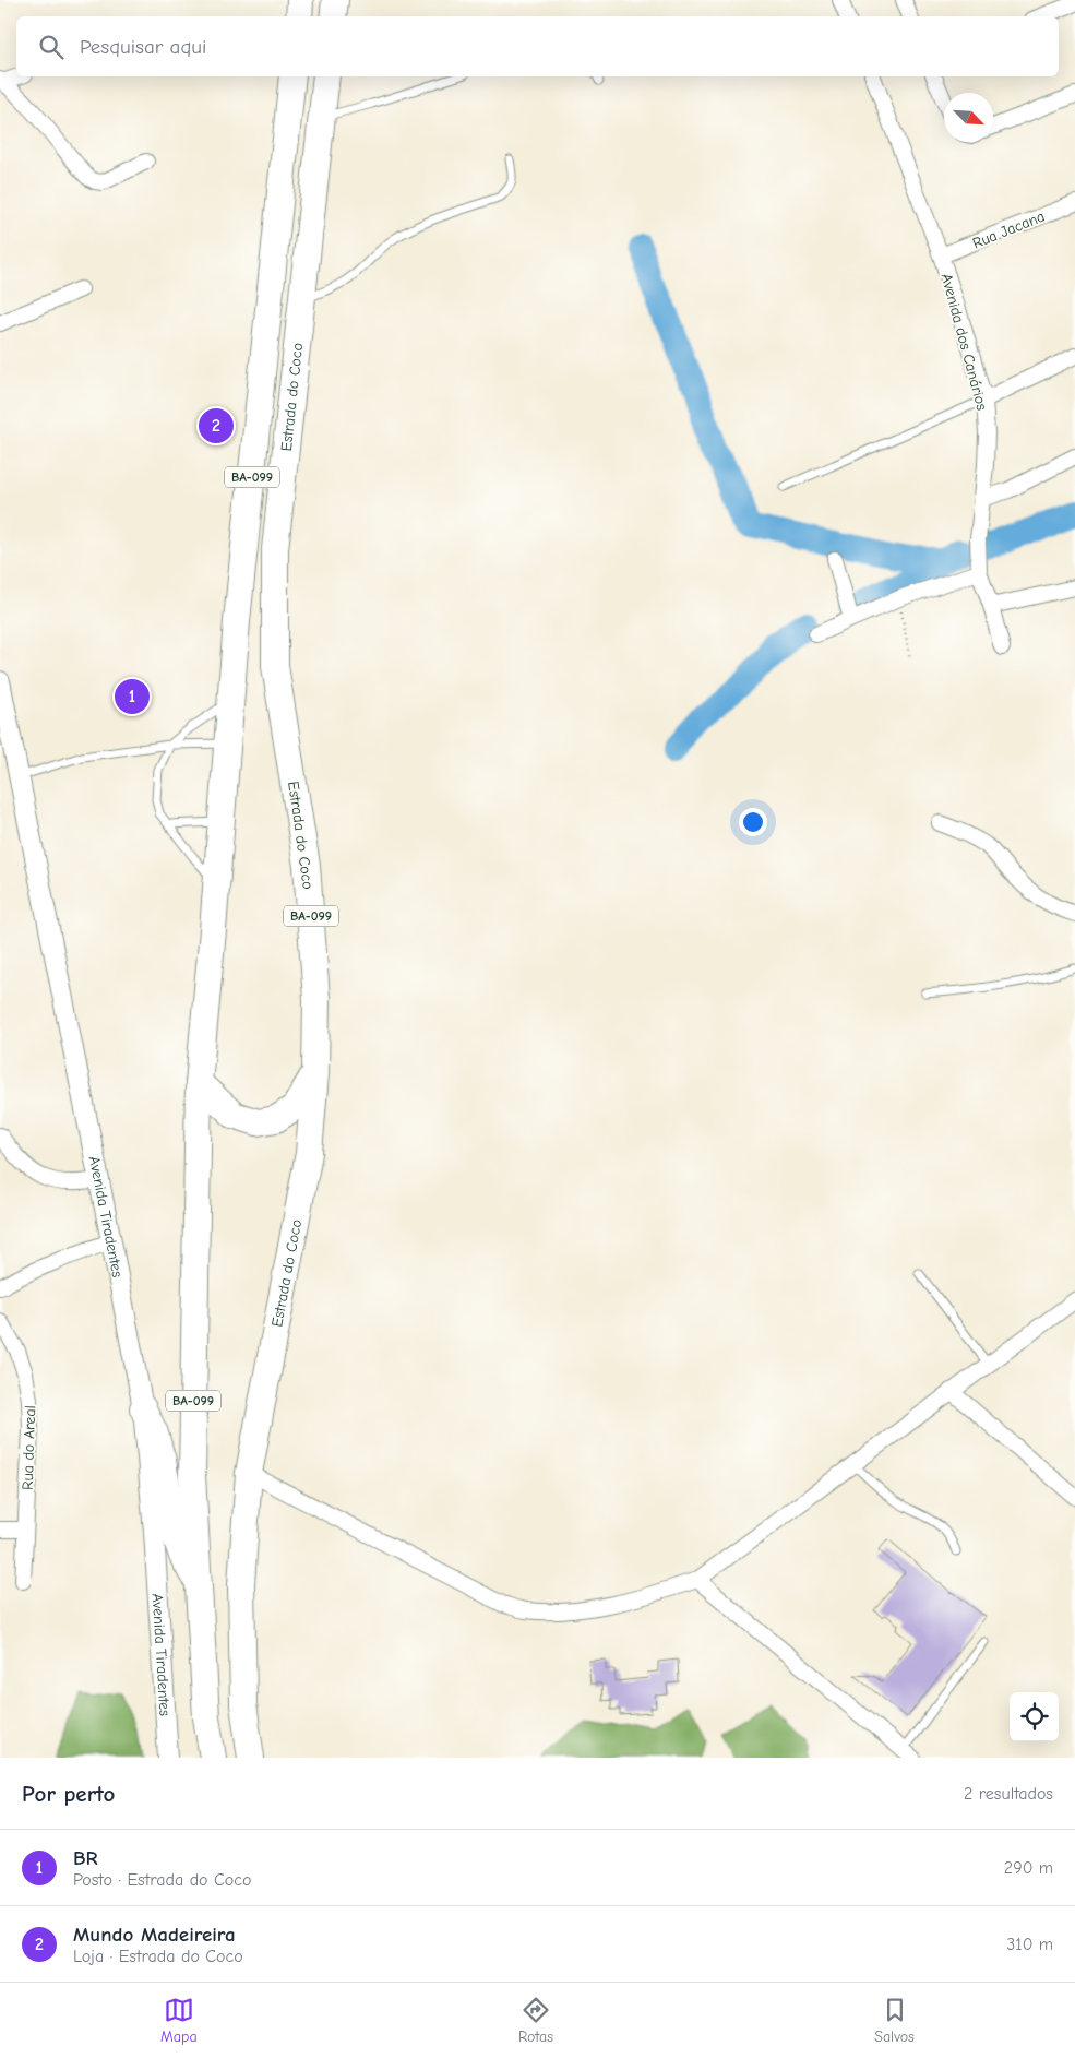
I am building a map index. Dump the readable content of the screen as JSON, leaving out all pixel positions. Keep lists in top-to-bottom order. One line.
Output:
{"streets":{"highway":["Estrada do Coco","BA-099"],"street":["Rua Jacana","Avenida dos Canários","Avenida Tiradentes","Rua do Areal"]},"crossings":[["Rua Jacana","Avenida dos Canários"]],"north":"bottom right","page":{"search":"Pesquisar aqui","pins":["2","1"],"heading":["Por perto","2 resultados"],"list":[{"mark":"1","name":"BR","note":"Posto · Estrada do Coco","value":"290 m"},{"mark":"2","name":"Mundo Madeireira","note":"Loja · Estrada do Coco","value":"310 m"}],"nav":["Mapa","Rotas","Salvos"]}}
